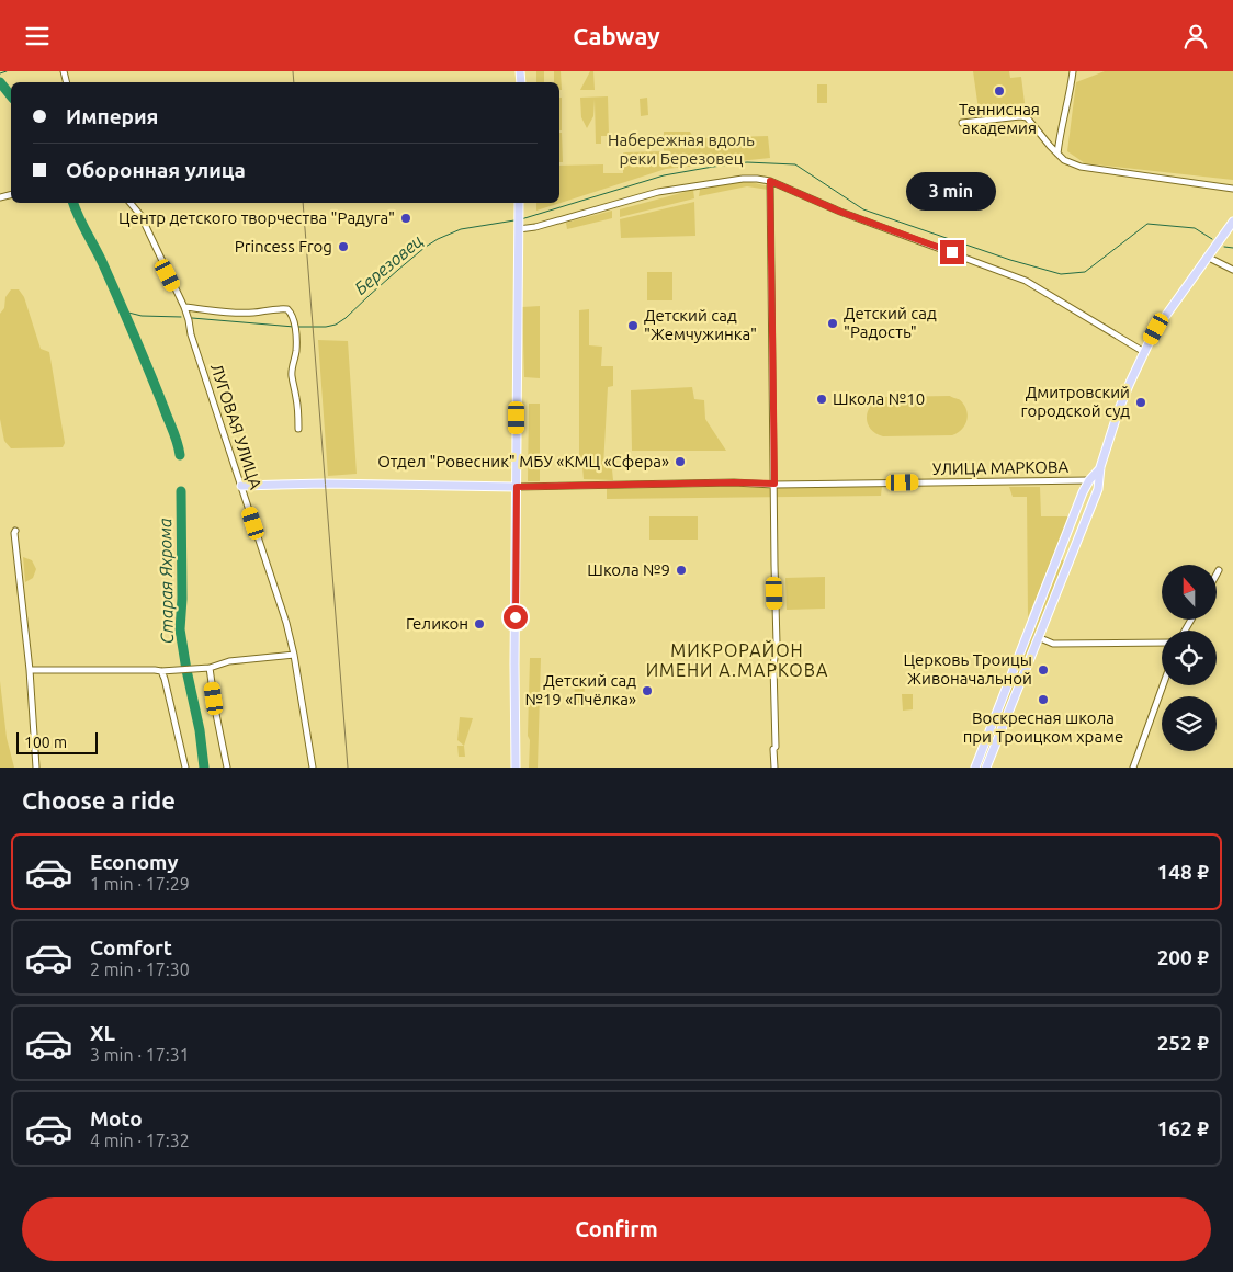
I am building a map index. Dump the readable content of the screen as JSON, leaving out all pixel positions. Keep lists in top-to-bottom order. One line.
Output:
{"streets":{"street":["ЛУГОВАЯ УЛИЦА","УЛИЦА МАРКОВА"]},"districts":["МИКРОРАЙОН ИМЕНИ А.МАРКОВА"],"water":["Березовец","Старая Яхрома"],"parks":["Набережная вдоль реки Березовец"],"places":["Теннисная академия","Центр детского творчества \"Радуга\"","Princess Frog","Детский сад \"Радость\"","Детский сад \"Жемчужинка\"","Школа №10","Дмитровский городской суд","Отдел \"Ровесник\" МБУ «КМЦ «Сфера»","Школа №9","Геликон","Церковь Троицы Живоначальной","Детский сад №19 «Пчёлка»","Воскресная школа при Троицком храме"],"scale_bar":"100 m","north":"top","page":{"header":"Cabway","banner":["Империя","Оборонная улица"],"bubble":"3 min","scale":"100 m","heading":"Choose a ride","list":[{"name":"Economy","note":"1 min · 17:29","value":"148 ₽"},{"name":"Comfort","note":"2 min · 17:30","value":"200 ₽"},{"name":"XL","note":"3 min · 17:31","value":"252 ₽"},{"name":"Moto","note":"4 min · 17:32","value":"162 ₽"}],"buttons":"Confirm"}}
